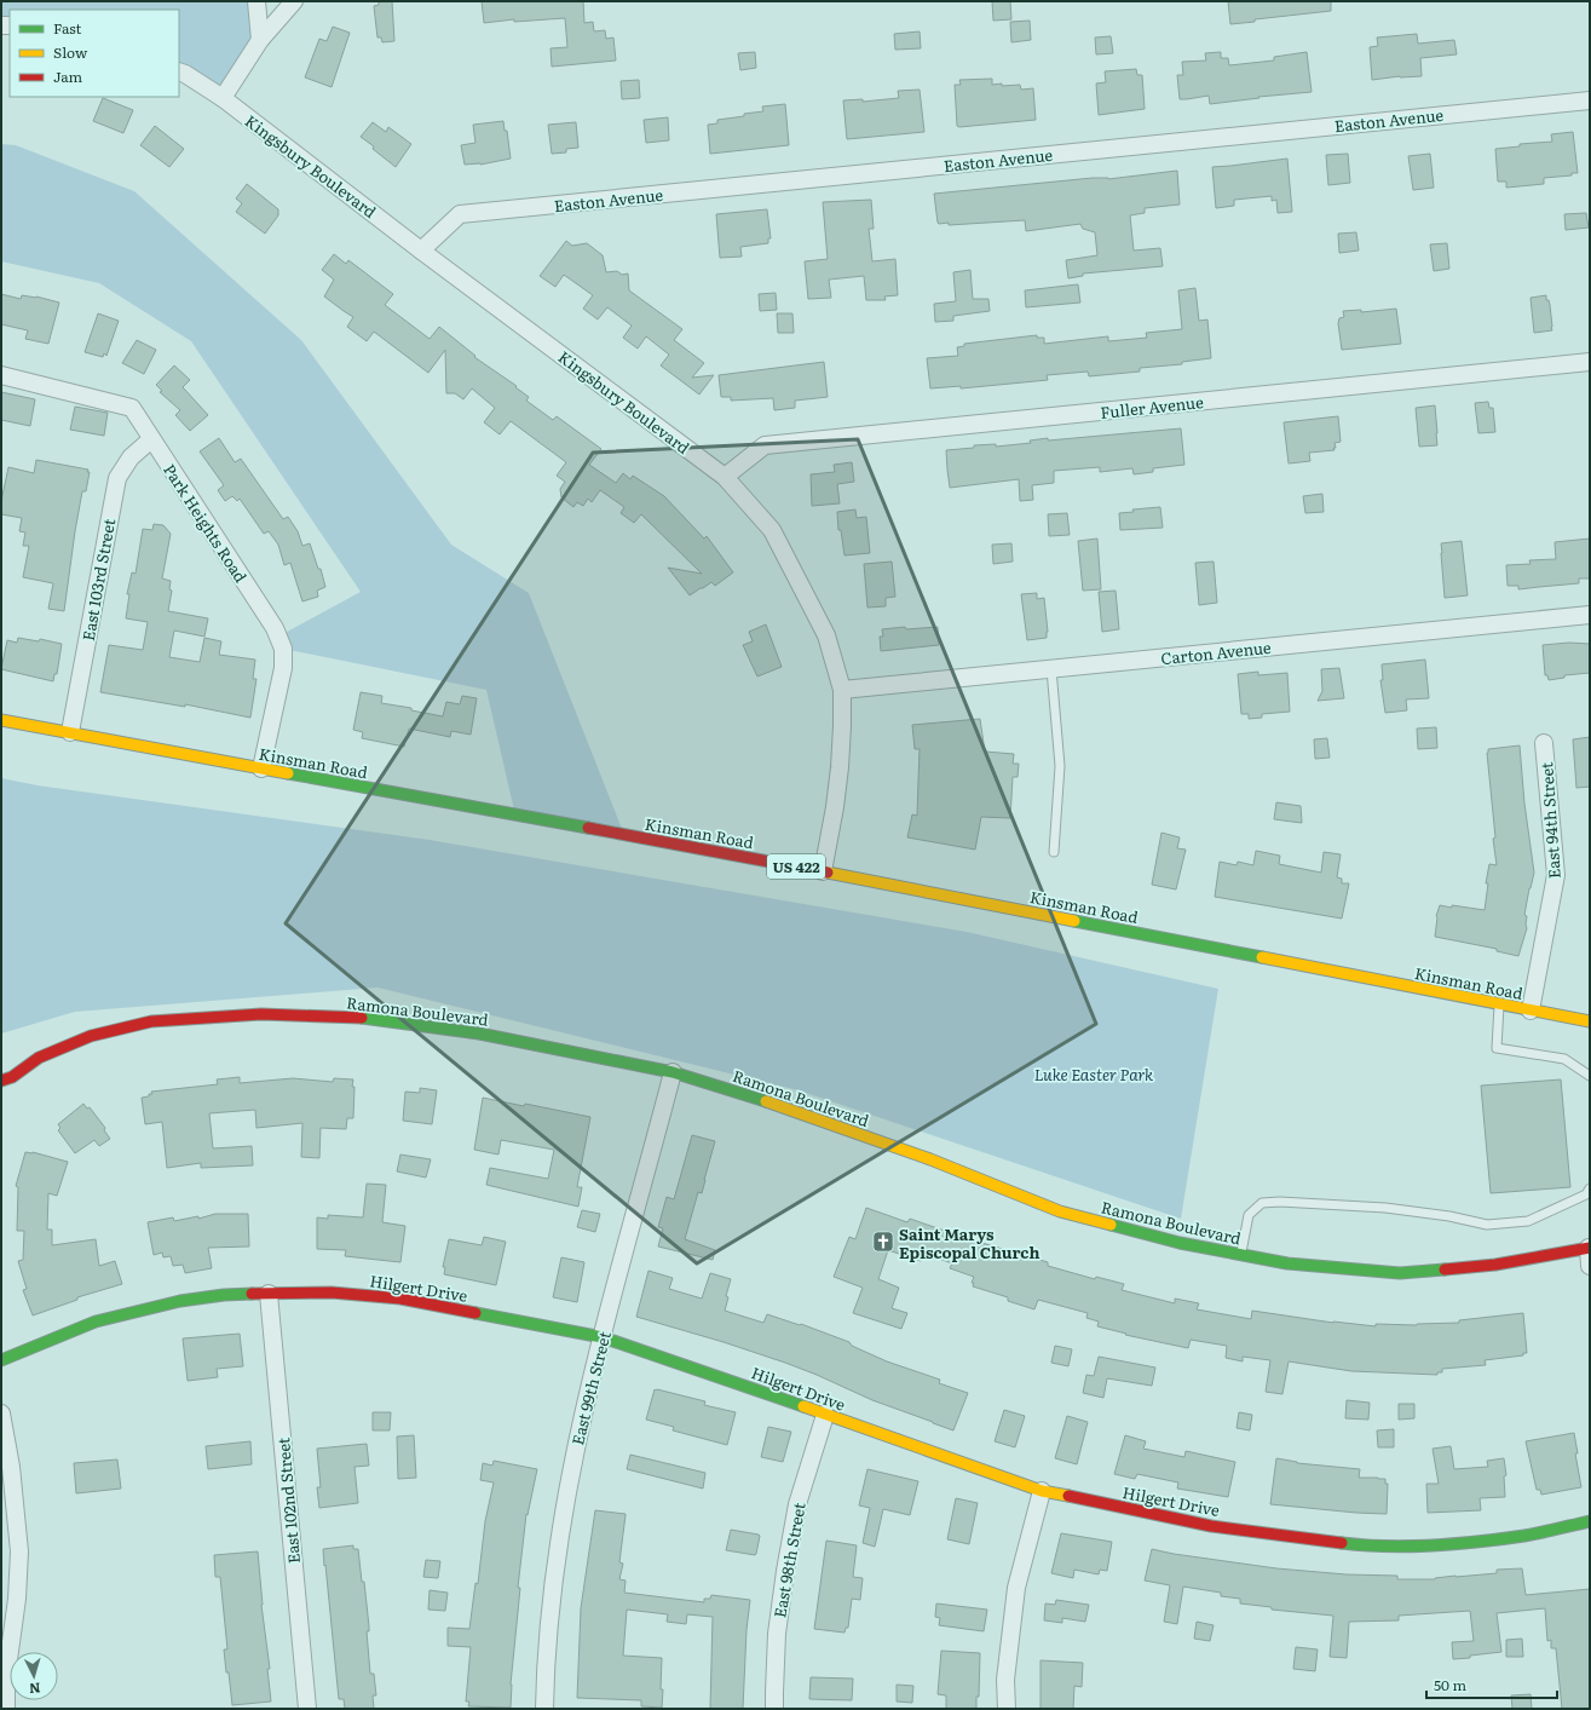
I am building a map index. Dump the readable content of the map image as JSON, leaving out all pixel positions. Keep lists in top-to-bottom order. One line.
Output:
{"streets":{"street":["Easton Avenue","Kingsbury Boulevard","Fuller Avenue","Park Heights Road","East 103rd Street","Carton Avenue","Kinsman Road","East 94th Street","US 422","Ramona Boulevard","Hilgert Drive","East 99th Street","East 102nd Street","East 98th Street"]},"crossings":[["Easton Avenue","Kingsbury Boulevard"],["Kingsbury Boulevard","Fuller Avenue"],["Kingsbury Boulevard","Carton Avenue"],["Kingsbury Boulevard","Kinsman Road"],["Park Heights Road","East 103rd Street"],["Park Heights Road","Kinsman Road"],["East 103rd Street","Kinsman Road"],["Kinsman Road","East 94th Street"],["Ramona Boulevard","East 99th Street"],["Hilgert Drive","East 99th Street"],["Hilgert Drive","East 102nd Street"],["Hilgert Drive","East 98th Street"]],"parks":["Luke Easter Park"],"places":{"church":["Saint Marys Episcopal Church"]},"legend":["Fast","Slow","Jam"],"scale_bar":"50 m","north":"bottom"}
